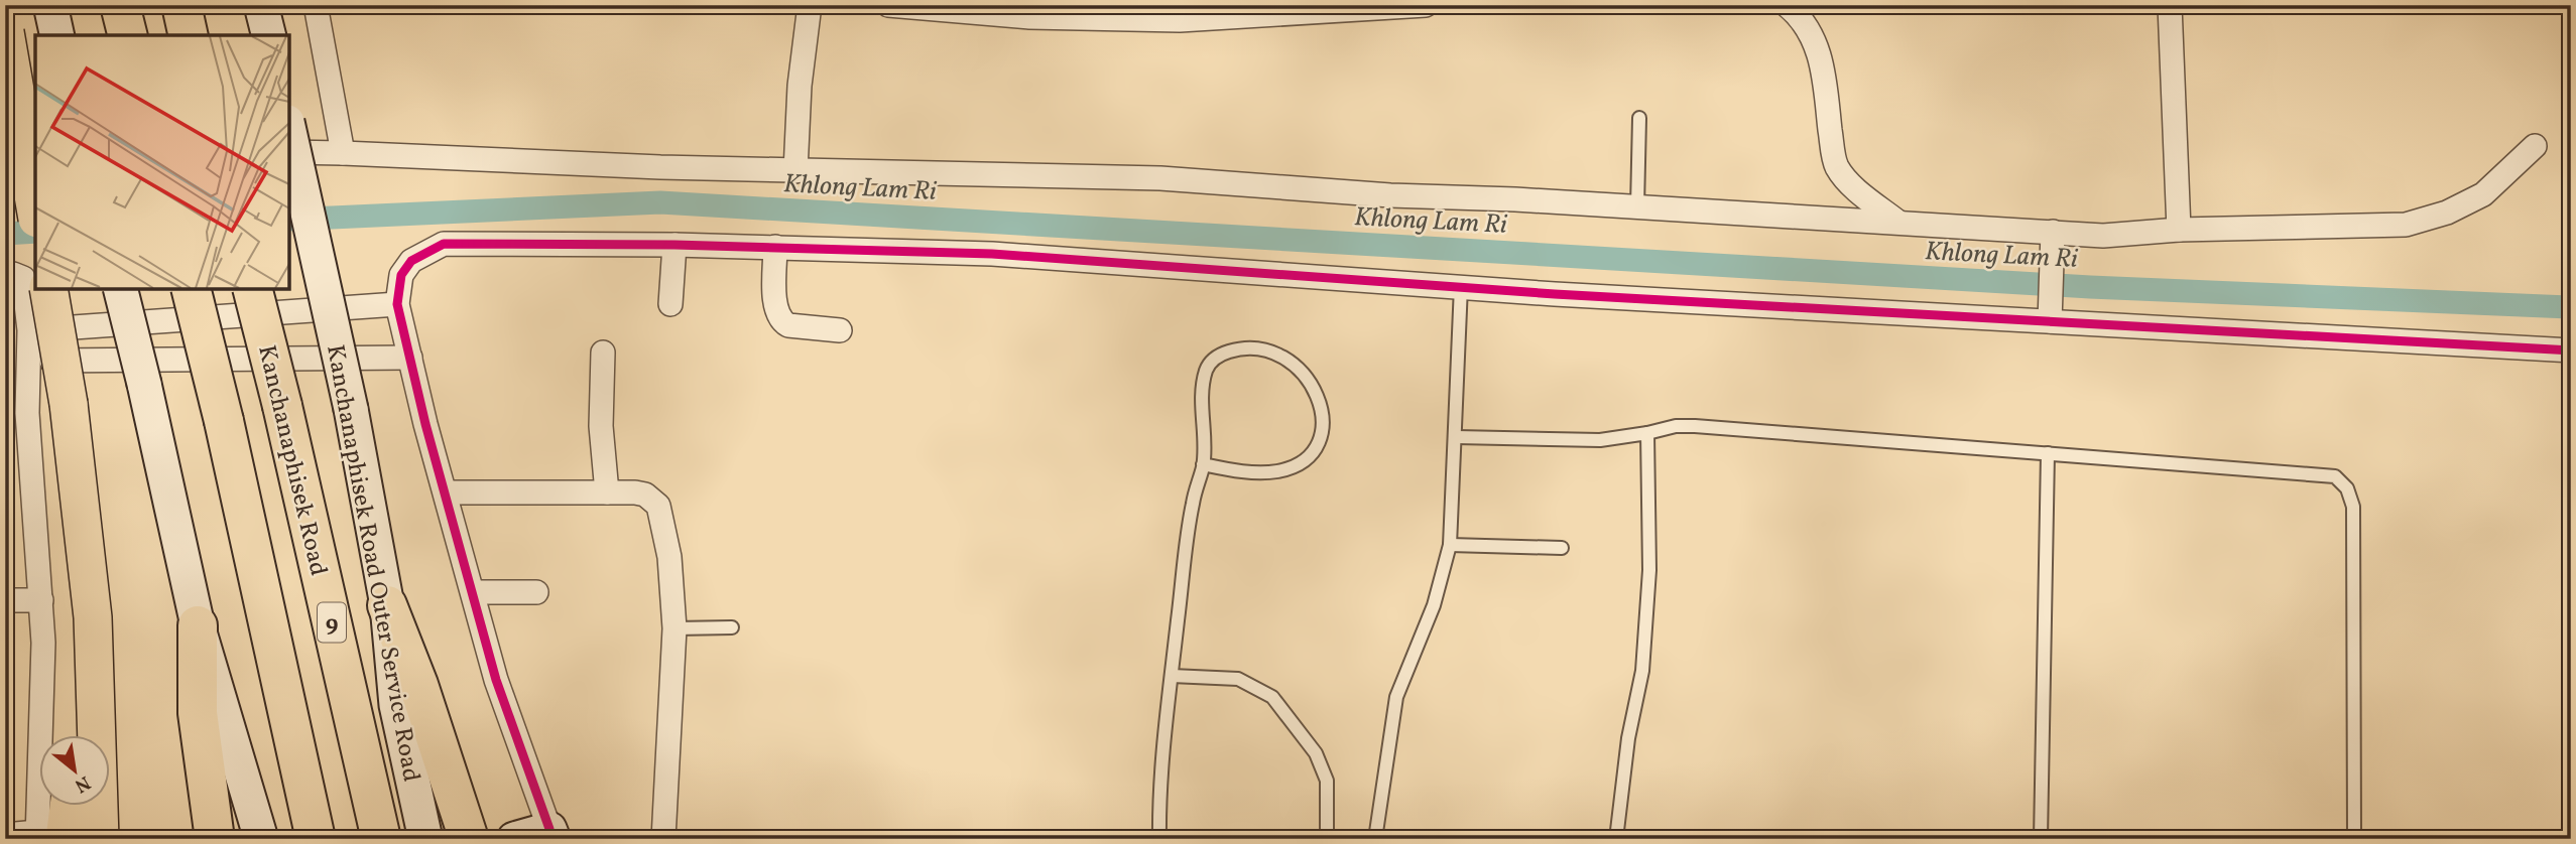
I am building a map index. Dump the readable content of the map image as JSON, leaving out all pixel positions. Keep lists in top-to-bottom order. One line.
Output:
{"streets":{"highway":["Kanchanaphisek Road","9"],"main road":["Kanchanaphisek Road Outer Service Road"]},"water":["Khlong Lam Ri"],"north":"bottom right"}
